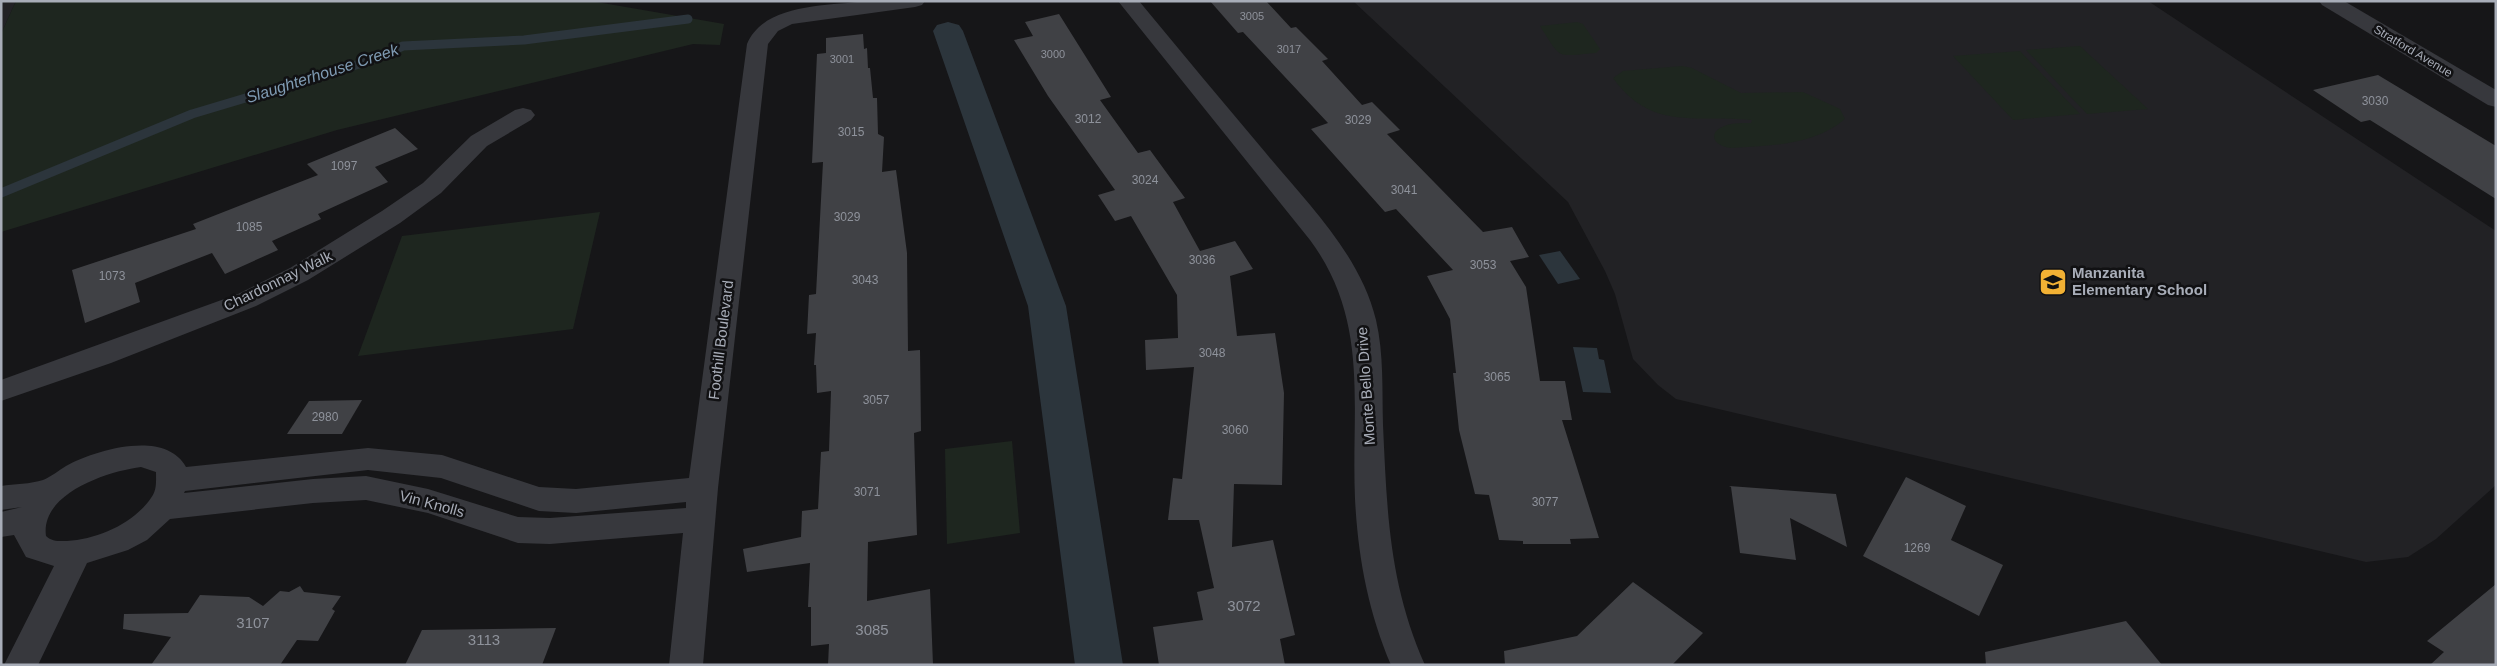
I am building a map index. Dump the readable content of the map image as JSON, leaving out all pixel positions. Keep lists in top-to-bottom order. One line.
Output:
{"streets":{"street":["Stratford Avenue","Chardonnay Walk","Foothill Boulevard","Monte Bello Drive","Vin Knolls"]},"crossings":[["Foothill Boulevard","Vin Knolls"]],"water":["Slaughterhouse Creek"],"places":{"school or university":["Manzanita Elementary School"]},"house_numbers":["3005","3017","3000","3001","3030","3012","3029","3015","1097","3024","3041","3029","1085","3036","3053","1073","3043","3048","3065","3057","2980","3060","3071","3077","1269","3072","3107","3085","3113"]}
